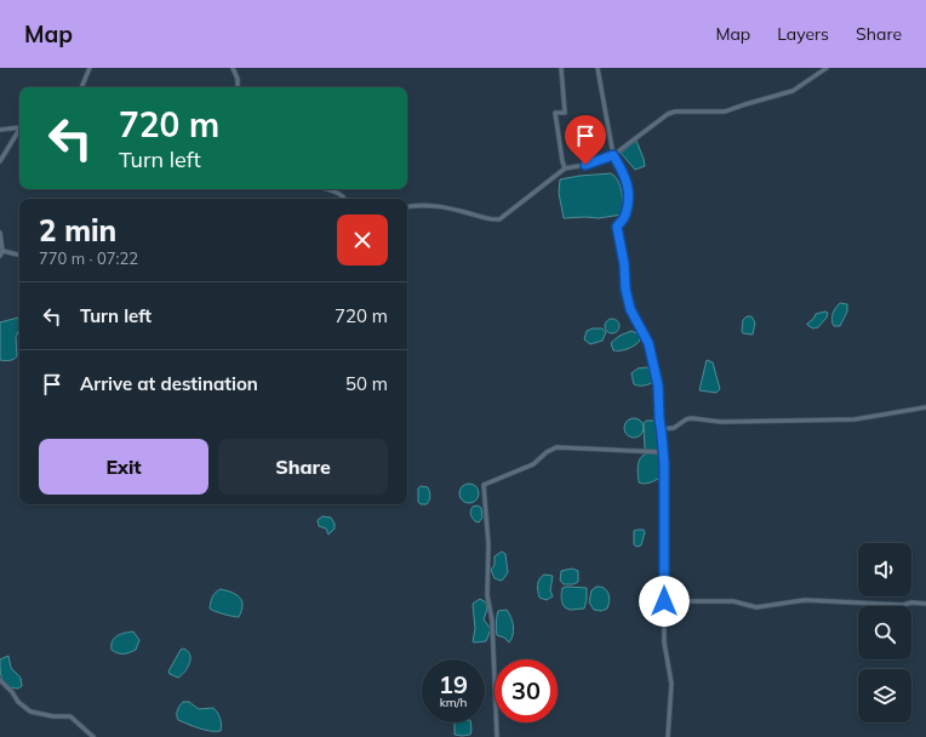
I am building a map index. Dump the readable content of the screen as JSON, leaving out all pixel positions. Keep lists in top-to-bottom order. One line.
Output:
{"page":{"header":"Map","nav":["Map","Layers","Share"],"turn":["720 m","Turn left"],"heading":["2 min","770 m · 07:22"],"list":[{"name":"Turn left","value":"720 m"},{"name":"Arrive at destination","value":"50 m"}],"buttons":["Exit","Share"],"speed":"19 km/h","limit":"30"}}
